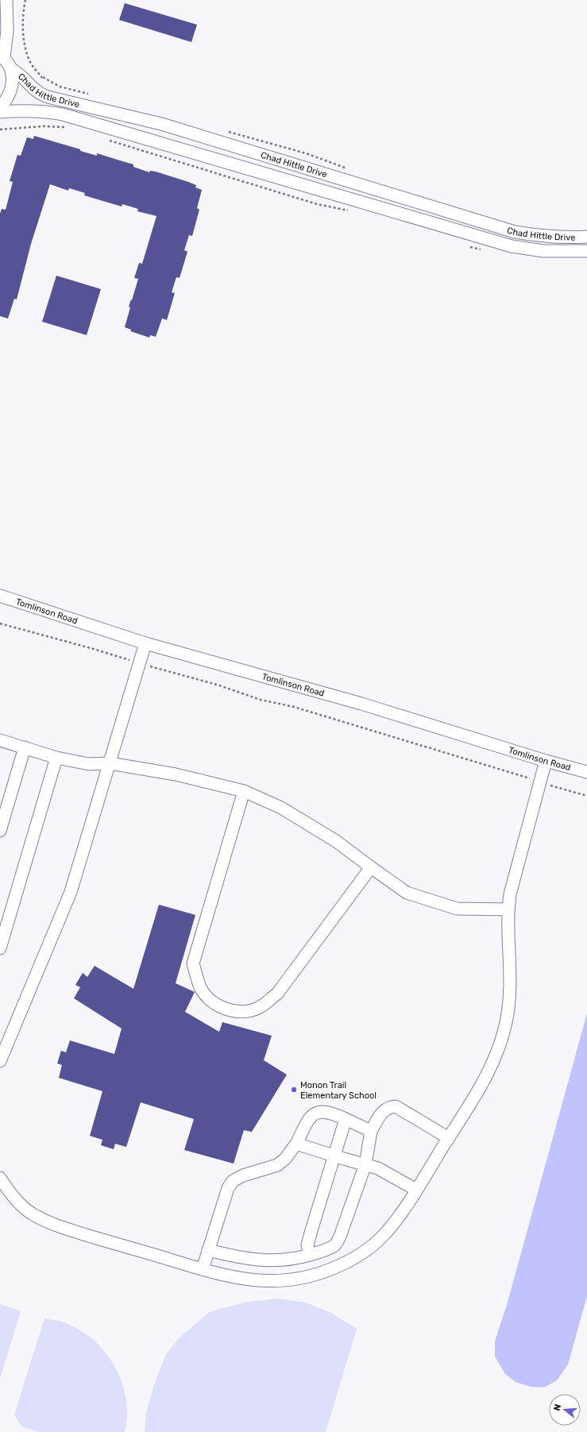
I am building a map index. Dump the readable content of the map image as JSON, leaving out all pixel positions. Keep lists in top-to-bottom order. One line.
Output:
{"streets":{"street":["Chad Hittle Drive","Tomlinson Road"]},"places":["Monon Trail Elementary School"],"north":"left"}
